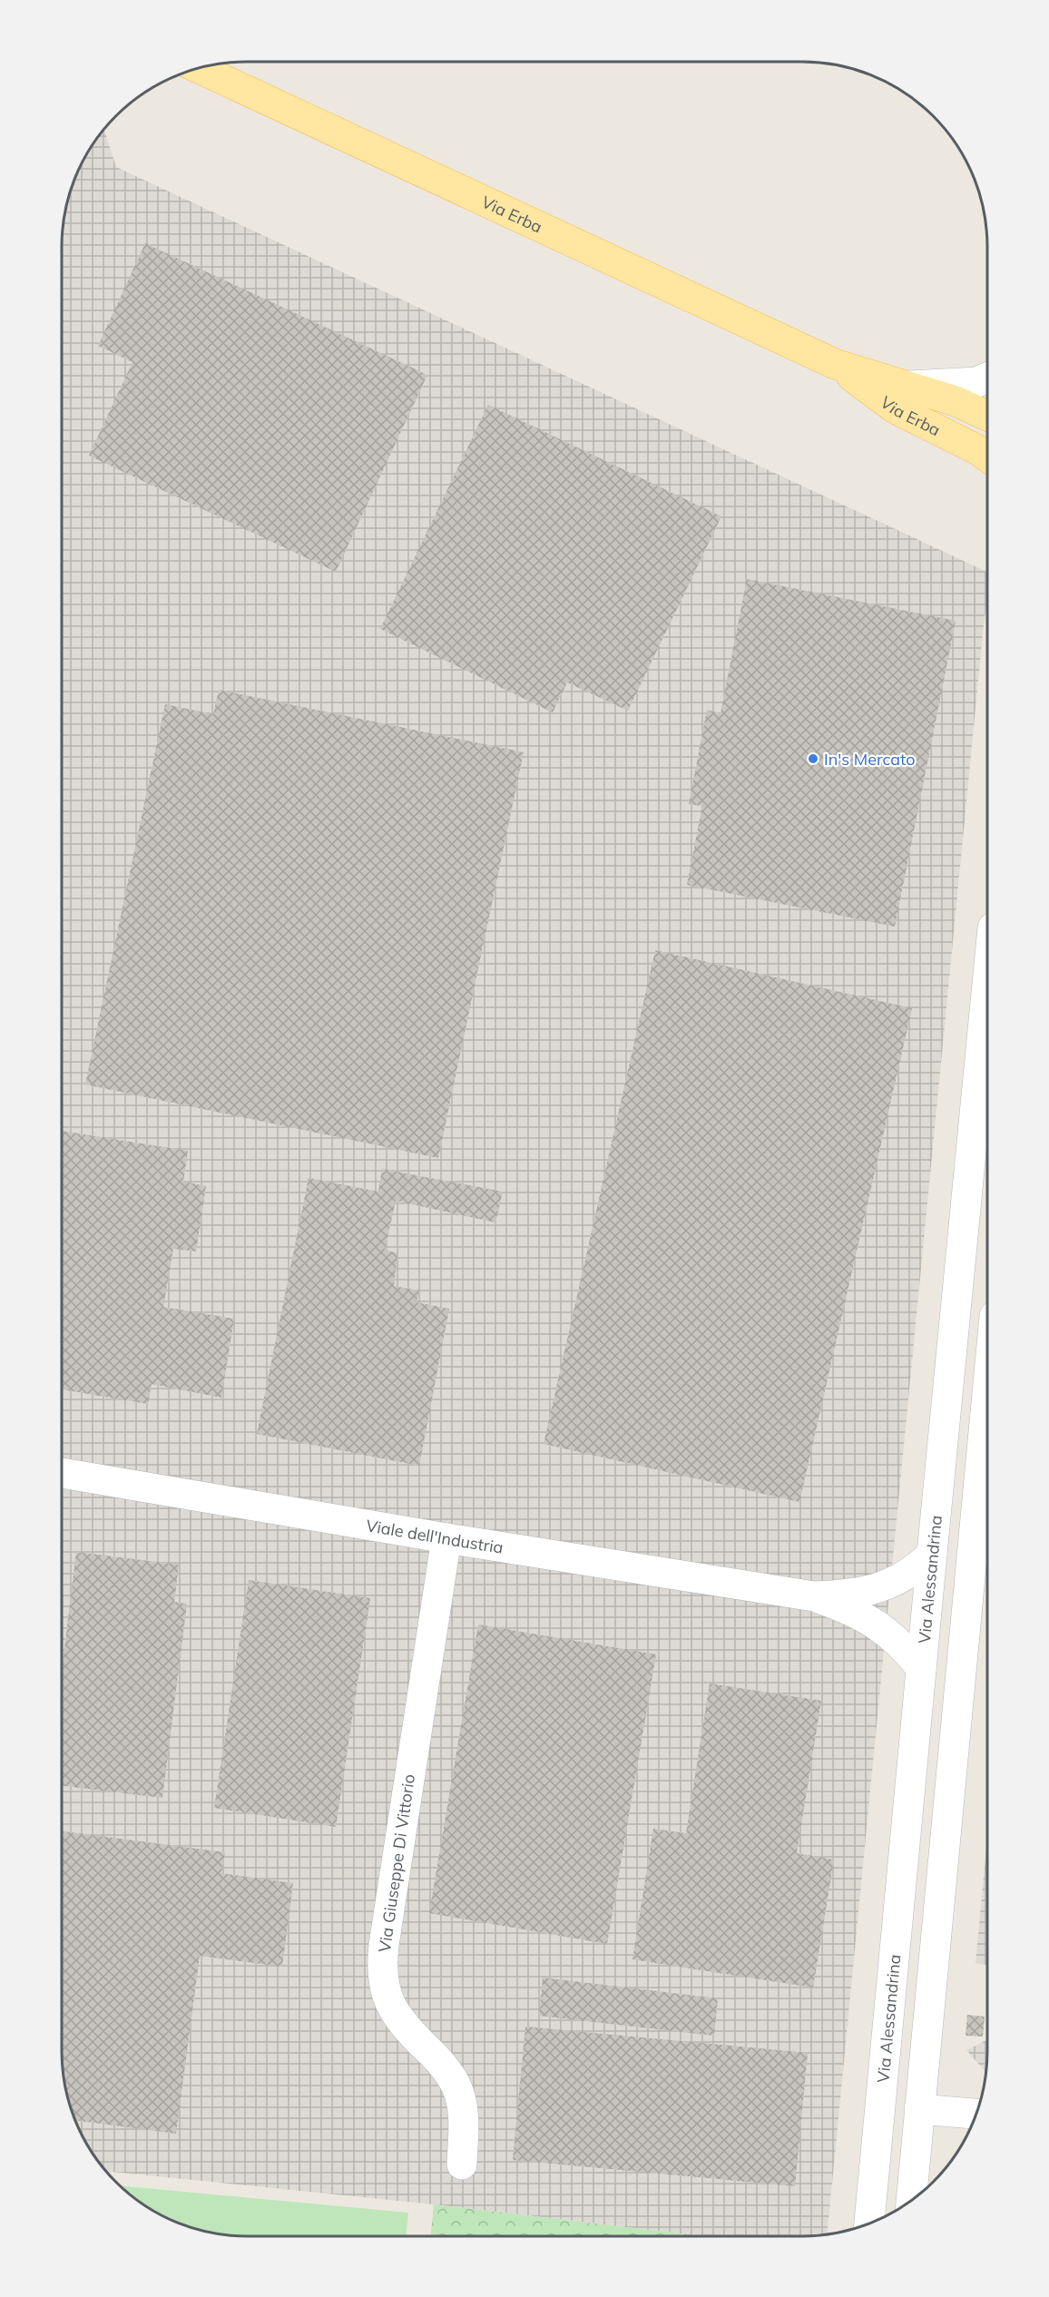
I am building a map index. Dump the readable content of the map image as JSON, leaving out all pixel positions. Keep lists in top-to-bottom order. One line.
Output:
{"streets":{"main road":["Via Erba"],"street":["Viale dell'Industria","Via Alessandrina","Via Giuseppe Di Vittorio"]},"crossings":[["Viale dell'Industria","Via Alessandrina"],["Viale dell'Industria","Via Giuseppe Di Vittorio"]],"places":["In's Mercato"]}
